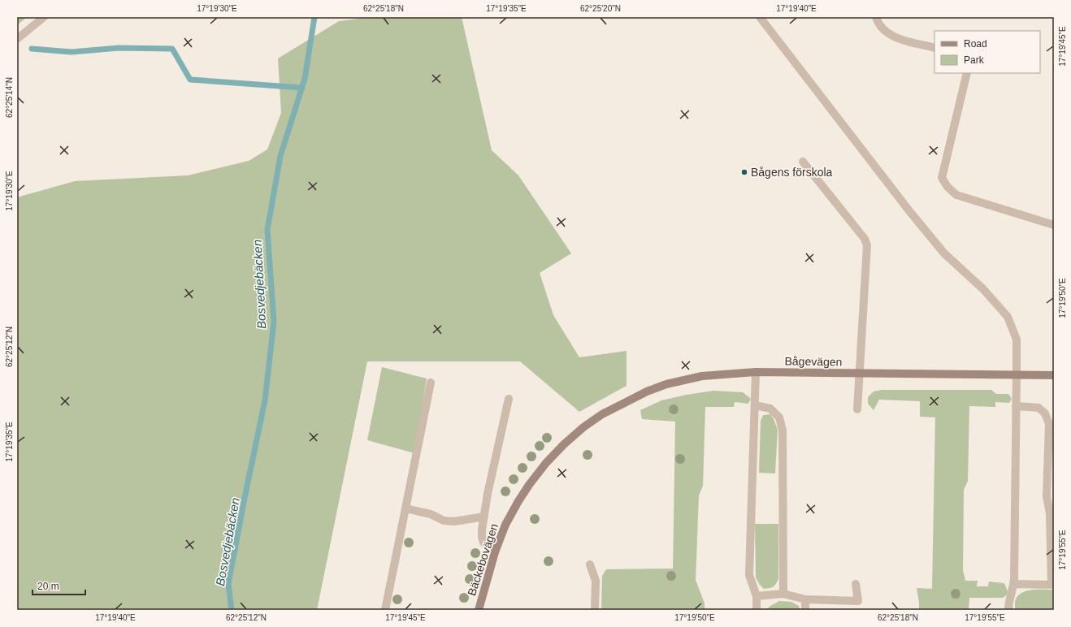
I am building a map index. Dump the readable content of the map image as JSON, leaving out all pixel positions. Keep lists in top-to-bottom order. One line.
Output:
{"streets":{"street":["Bågevägen","Bäckebovägen"]},"crossings":[["Bågevägen","Bäckebovägen"]],"water":["Bosvedjebäcken"],"places":["Bågens förskola"],"legend":["Road","Park"],"scale_bar":"20 m","coordinates":["17°19'30\"E","62°25'18\"N","17°19'35\"E","62°25'20\"N","17°19'40\"E","17°19'45\"E","62°25'14\"N","17°19'50\"E","62°25'12\"N","17°19'55\"E"]}
